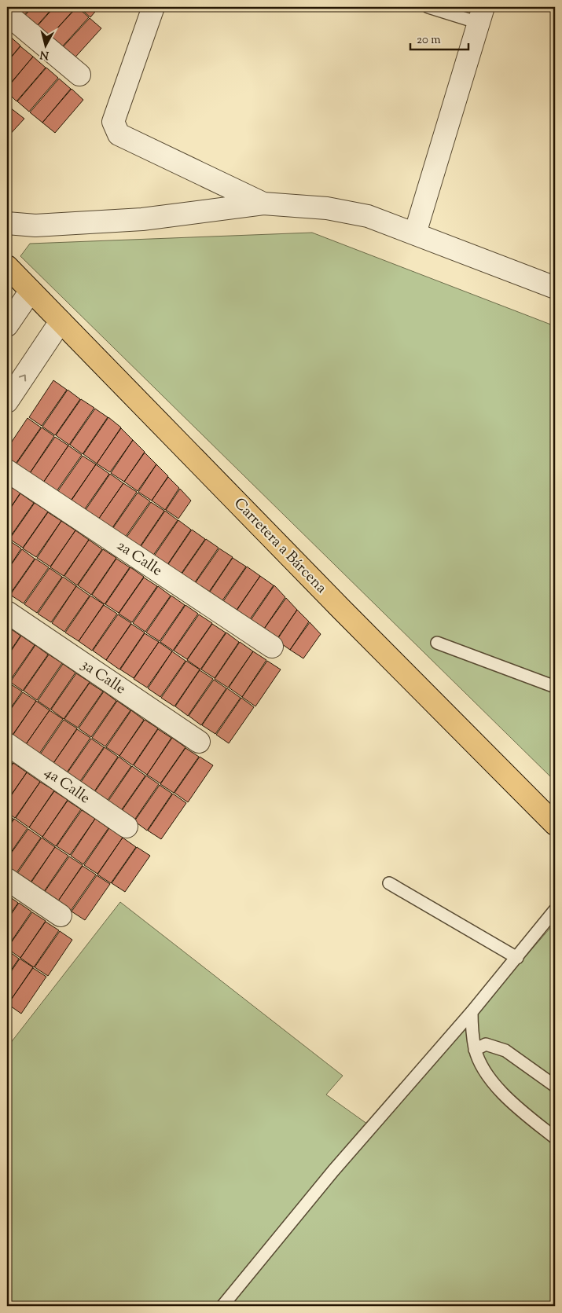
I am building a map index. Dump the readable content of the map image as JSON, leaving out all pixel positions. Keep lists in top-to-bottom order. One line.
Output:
{"streets":{"main road":["Carretera a Bárcena"],"street":["2a Calle","3a Calle","4a Calle"]},"scale_bar":"20 m","north":"bottom"}
